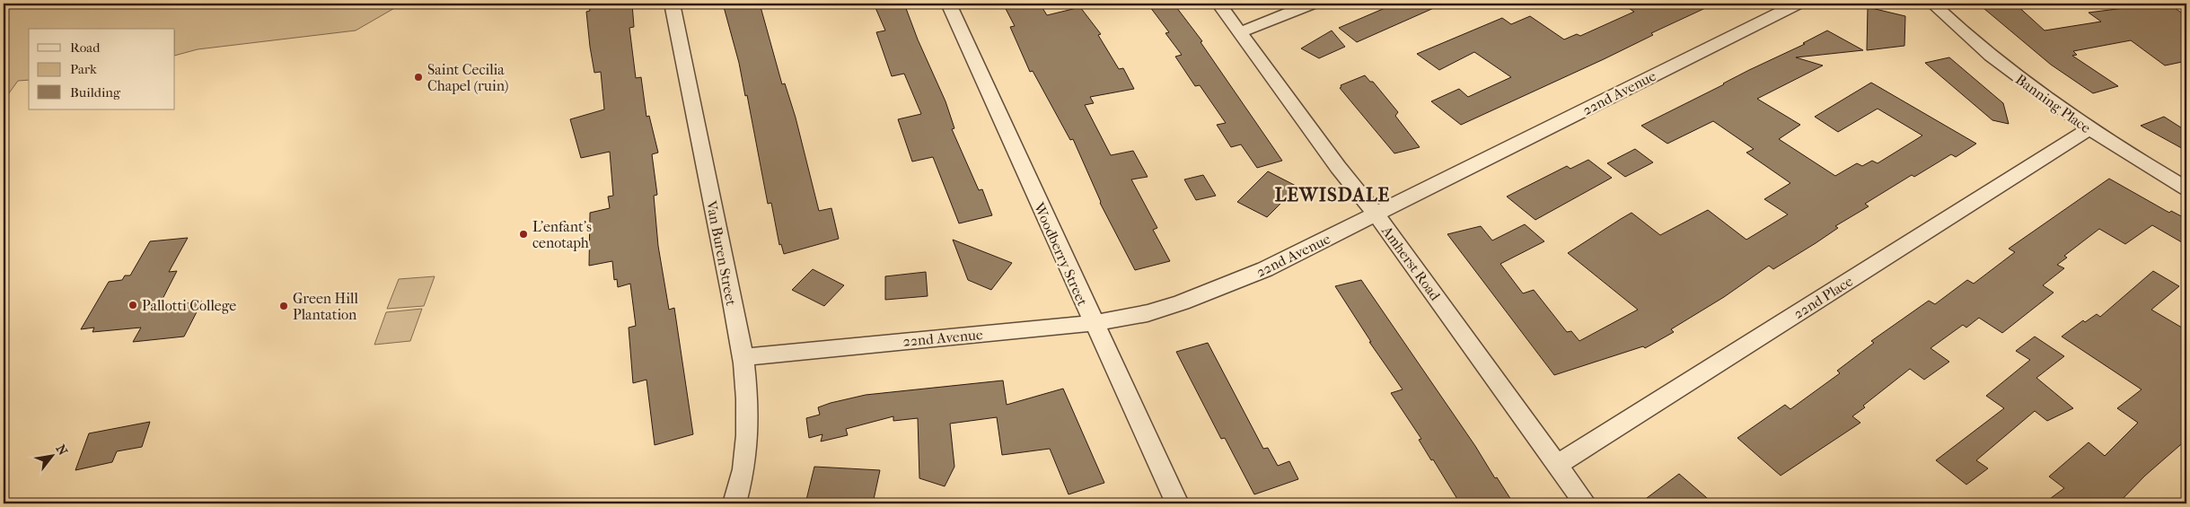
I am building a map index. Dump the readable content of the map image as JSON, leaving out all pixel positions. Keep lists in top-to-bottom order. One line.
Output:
{"streets":{"street":["22nd Avenue","Banning Place","Van Buren Street","Woodberry Street","Amherst Road","22nd Place"]},"crossings":[["22nd Avenue","Van Buren Street"],["22nd Avenue","Woodberry Street"],["22nd Avenue","Amherst Road"],["Banning Place","22nd Place"],["Amherst Road","22nd Place"]],"districts":["LEWISDALE"],"places":["Saint Cecilia Chapel (ruin)","L'enfant's cenotaph","Pallotti College","Green Hill Plantation"],"legend":["Road","Park","Building"],"north":"top right"}
